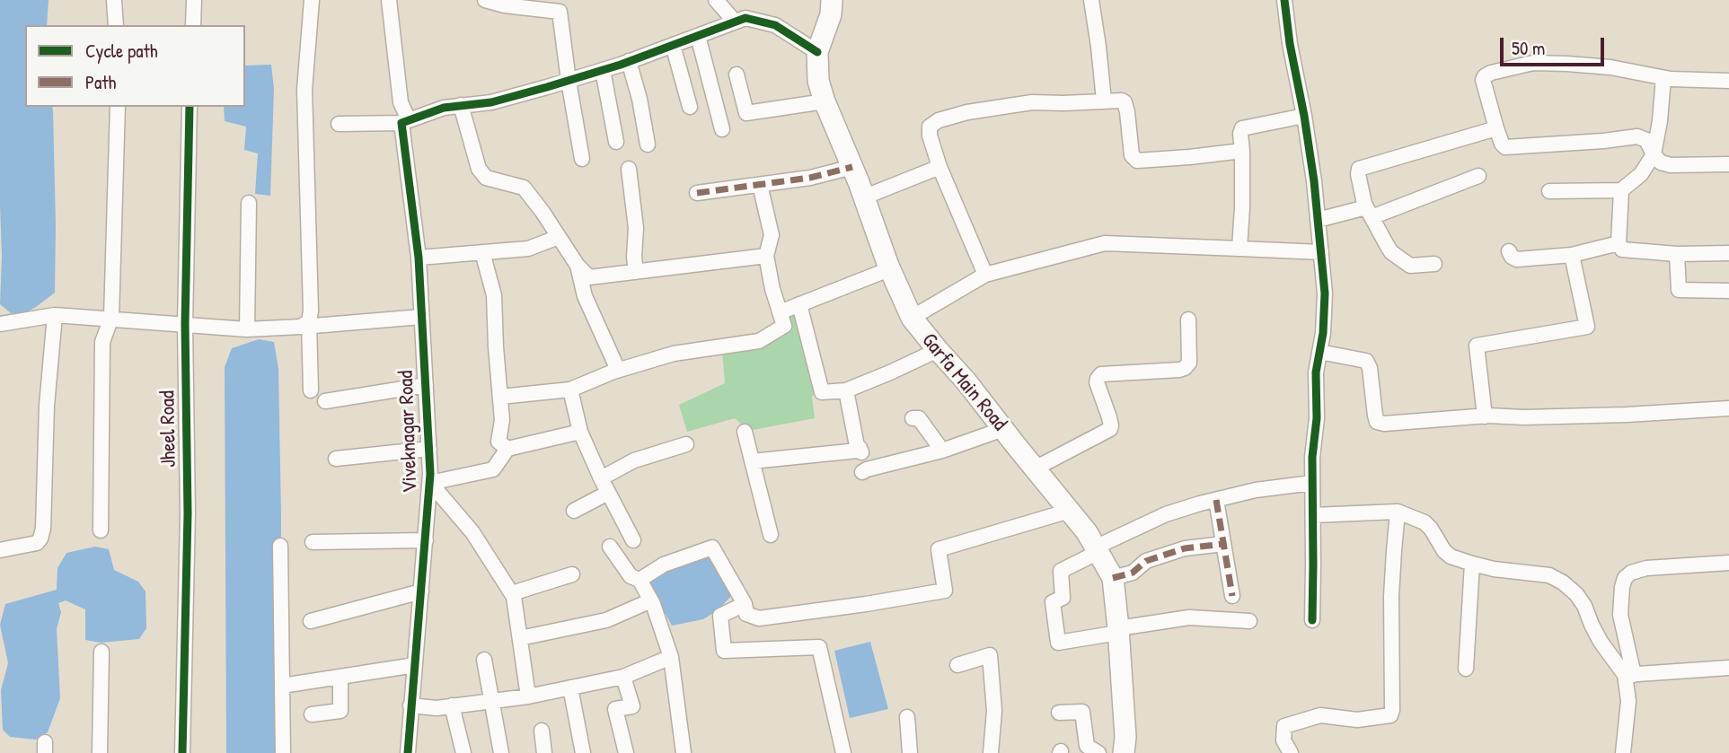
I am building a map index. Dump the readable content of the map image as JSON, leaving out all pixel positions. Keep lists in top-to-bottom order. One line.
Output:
{"streets":{"main road":["Garfa Main Road"],"street":["Jheel Road","Viveknagar Road"]},"legend":["Cycle path","Path"],"scale_bar":"50 m"}
